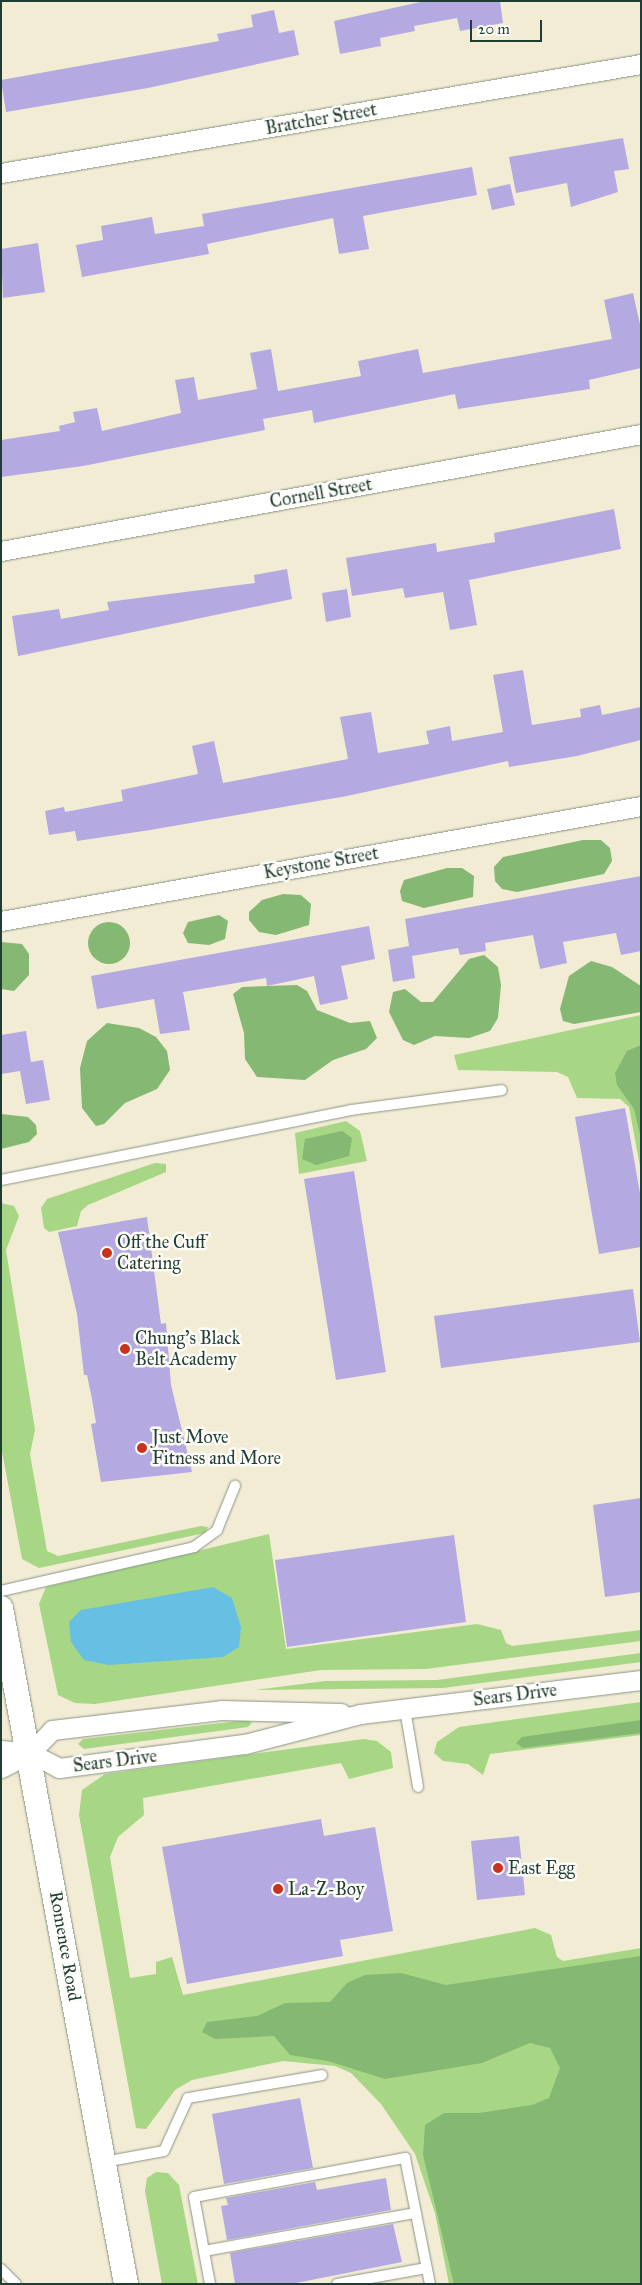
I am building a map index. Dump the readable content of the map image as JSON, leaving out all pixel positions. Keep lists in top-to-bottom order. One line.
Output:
{"streets":{"street":["Bratcher Street","Cornell Street","Keystone Street","Sears Drive","Romence Road"]},"crossings":[["Sears Drive","Romence Road"]],"places":["Off the Cuff Catering","Chung's Black Belt Academy","Just Move Fitness and More","East Egg","La-Z-Boy"],"scale_bar":"20 m"}
